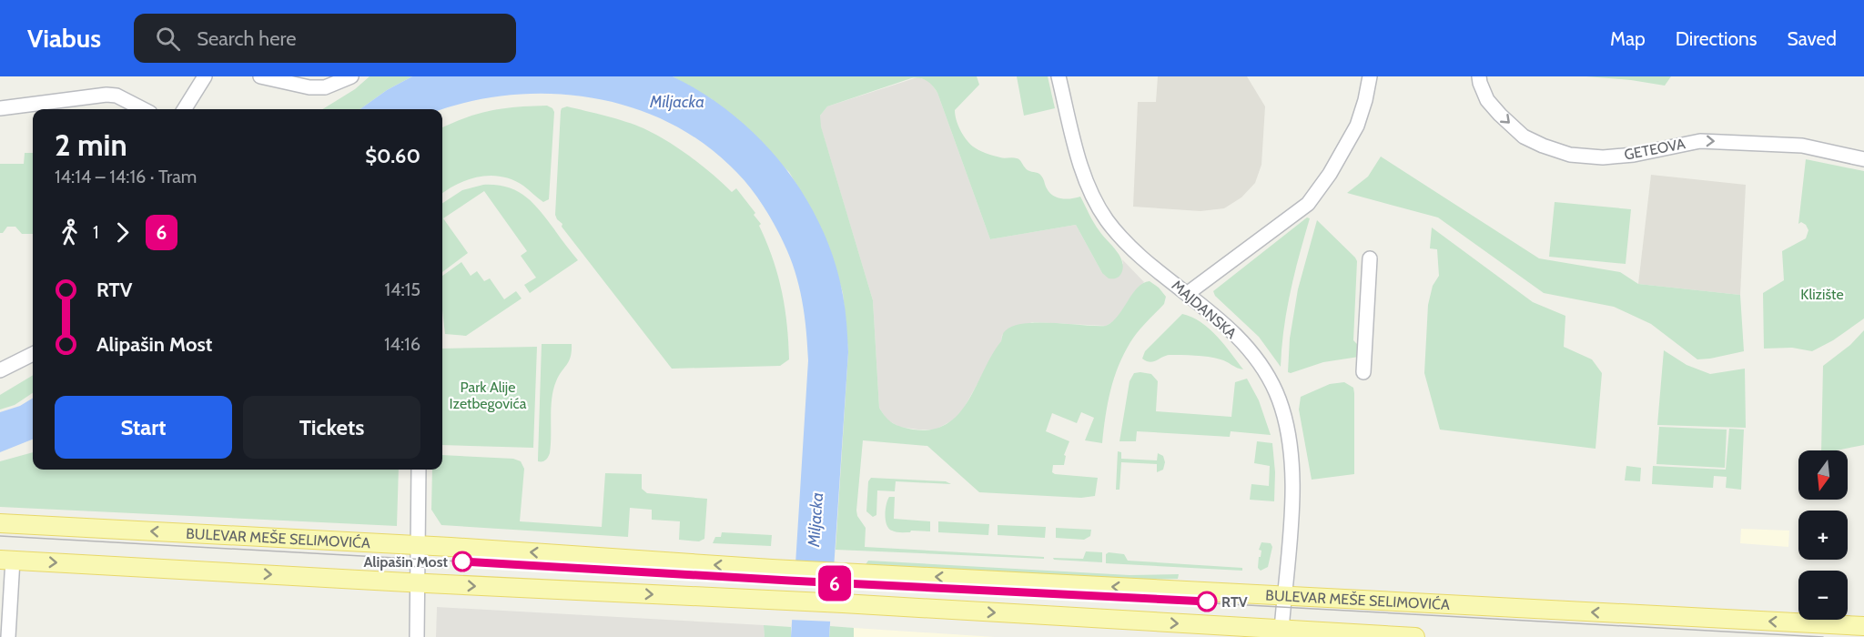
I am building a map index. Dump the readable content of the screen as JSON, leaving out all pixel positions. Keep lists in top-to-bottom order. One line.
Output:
{"streets":{"main road":["BULEVAR MEŠE SELIMOVIĆA"],"street":["GETEOVA","MAJDANSKA"]},"crossings":[["MAJDANSKA","BULEVAR MEŠE SELIMOVIĆA"]],"one_way":["GETEOVA"],"water":["Miljacka"],"parks":["Klizište","Park Alije Izetbegovića"],"places":["Alipašin Most","RTV"],"lines":["tram line 6"],"north":"bottom","page":{"header":"Viabus","search":"Search here","nav":["Map","Directions","Saved"],"on_map":"6","heading":["2 min","14:14 – 14:16 · Tram","$0.60"],"legs":["1","6"],"list":[{"name":"RTV","value":"14:15"},{"name":"Alipašin Most","value":"14:16"}],"buttons":["Start","Tickets"],"map_buttons":["+","−"]}}
